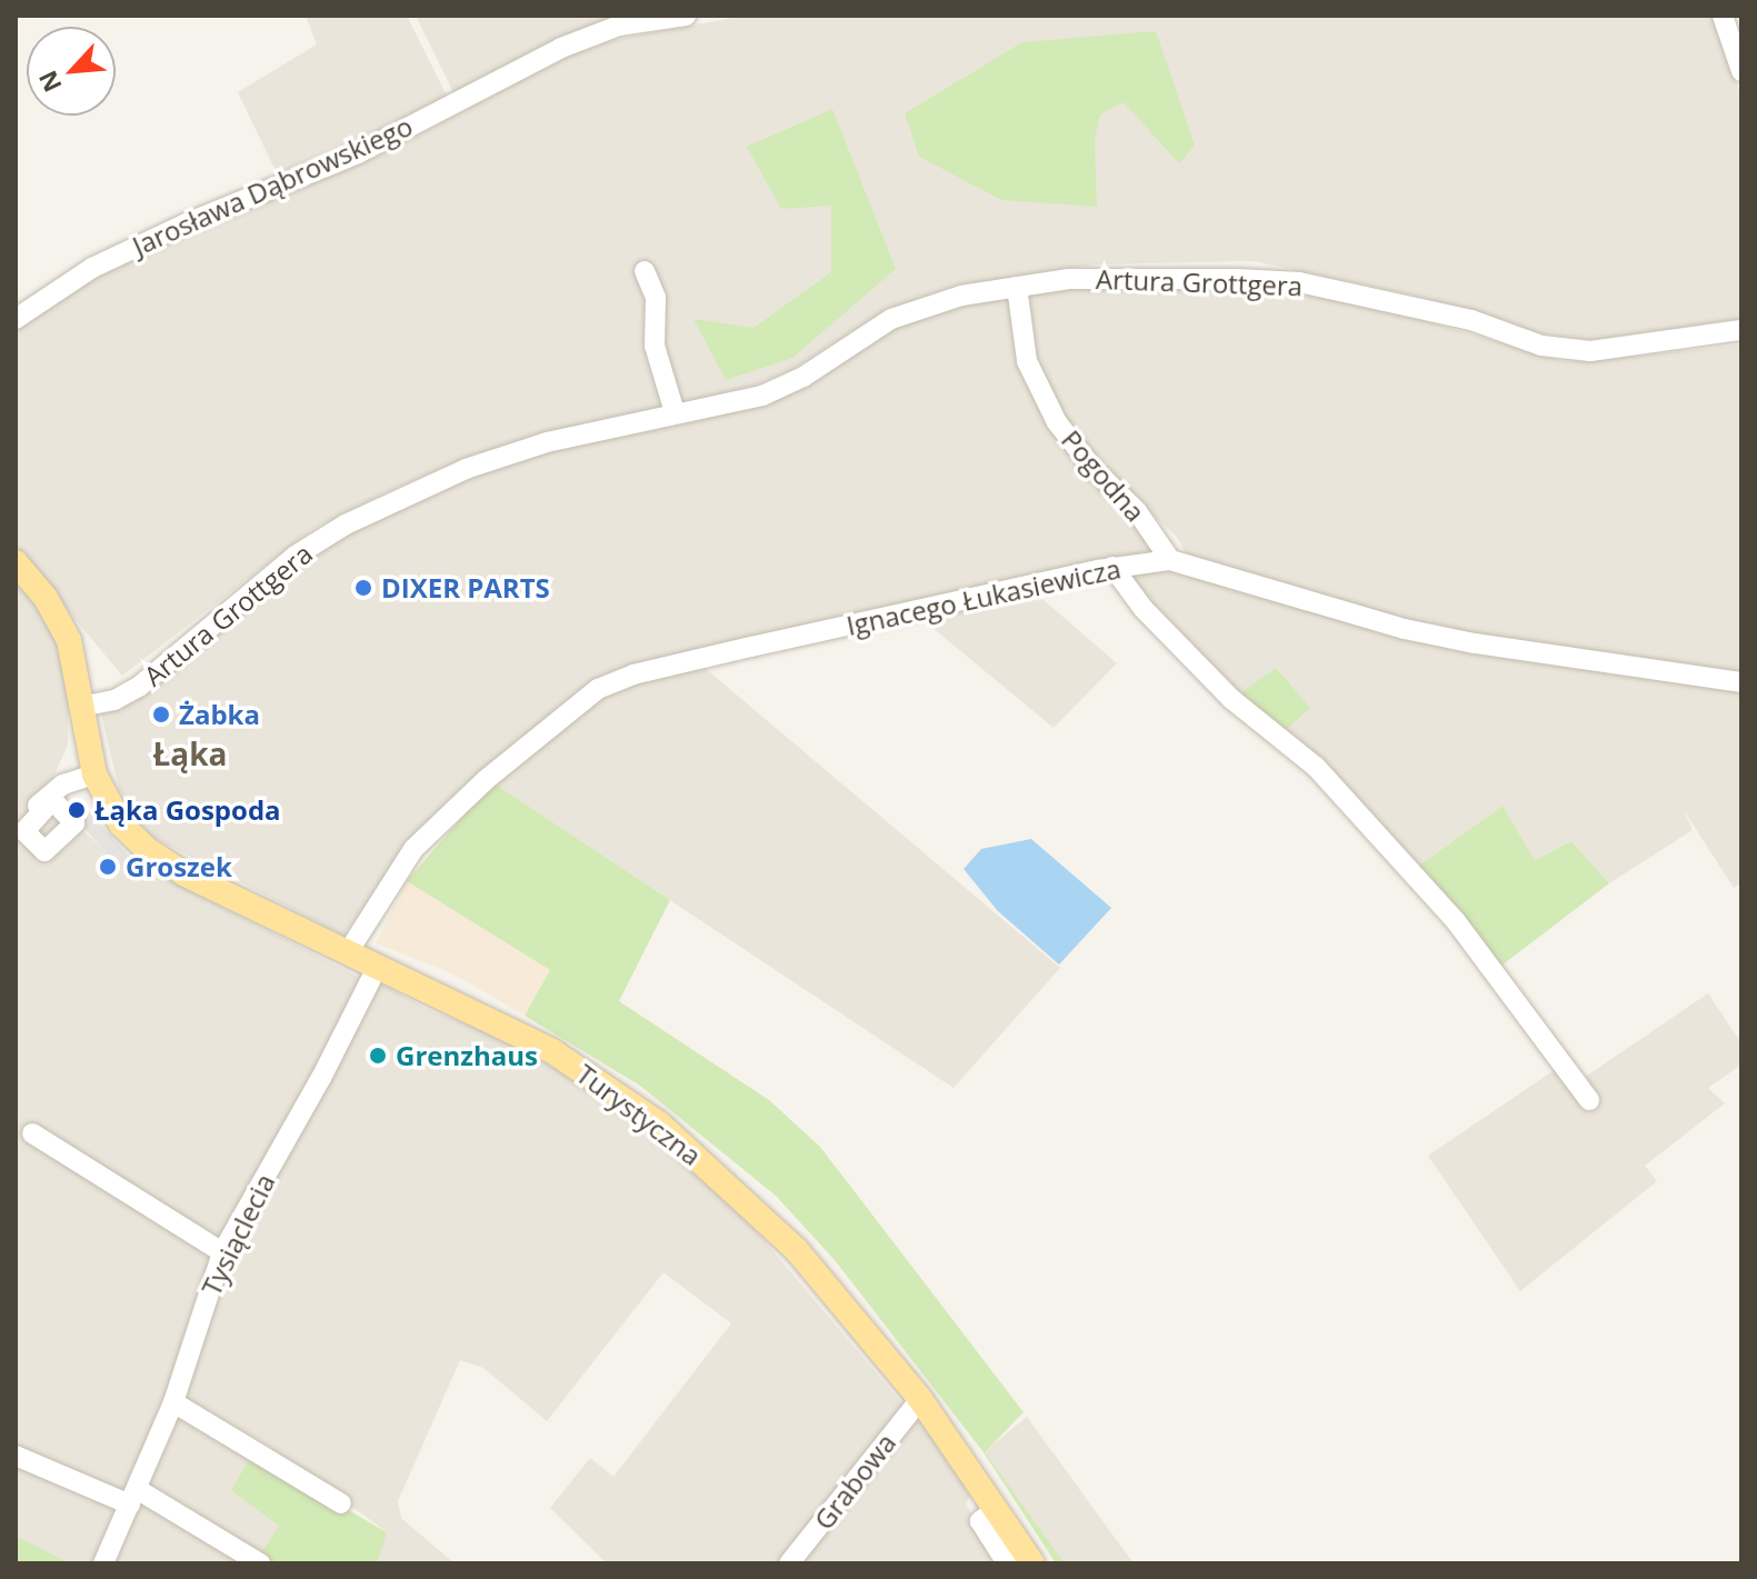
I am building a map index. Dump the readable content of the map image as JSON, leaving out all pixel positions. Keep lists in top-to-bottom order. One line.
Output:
{"streets":{"main road":["Turystyczna"],"street":["Jarosława Dąbrowskiego","Artura Grottgera","Pogodna","Ignacego Łukasiewicza","Tysiąclecia","Grabowa"]},"crossings":[["Artura Grottgera","Pogodna"],["Artura Grottgera","Turystyczna"],["Pogodna","Ignacego Łukasiewicza"],["Ignacego Łukasiewicza","Turystyczna"],["Turystyczna","Tysiąclecia"],["Turystyczna","Grabowa"]],"districts":["Łąka"],"places":["DIXER PARTS","Żabka","Łąka Gospoda","Groszek","Grenzhaus"],"north":"bottom left"}
